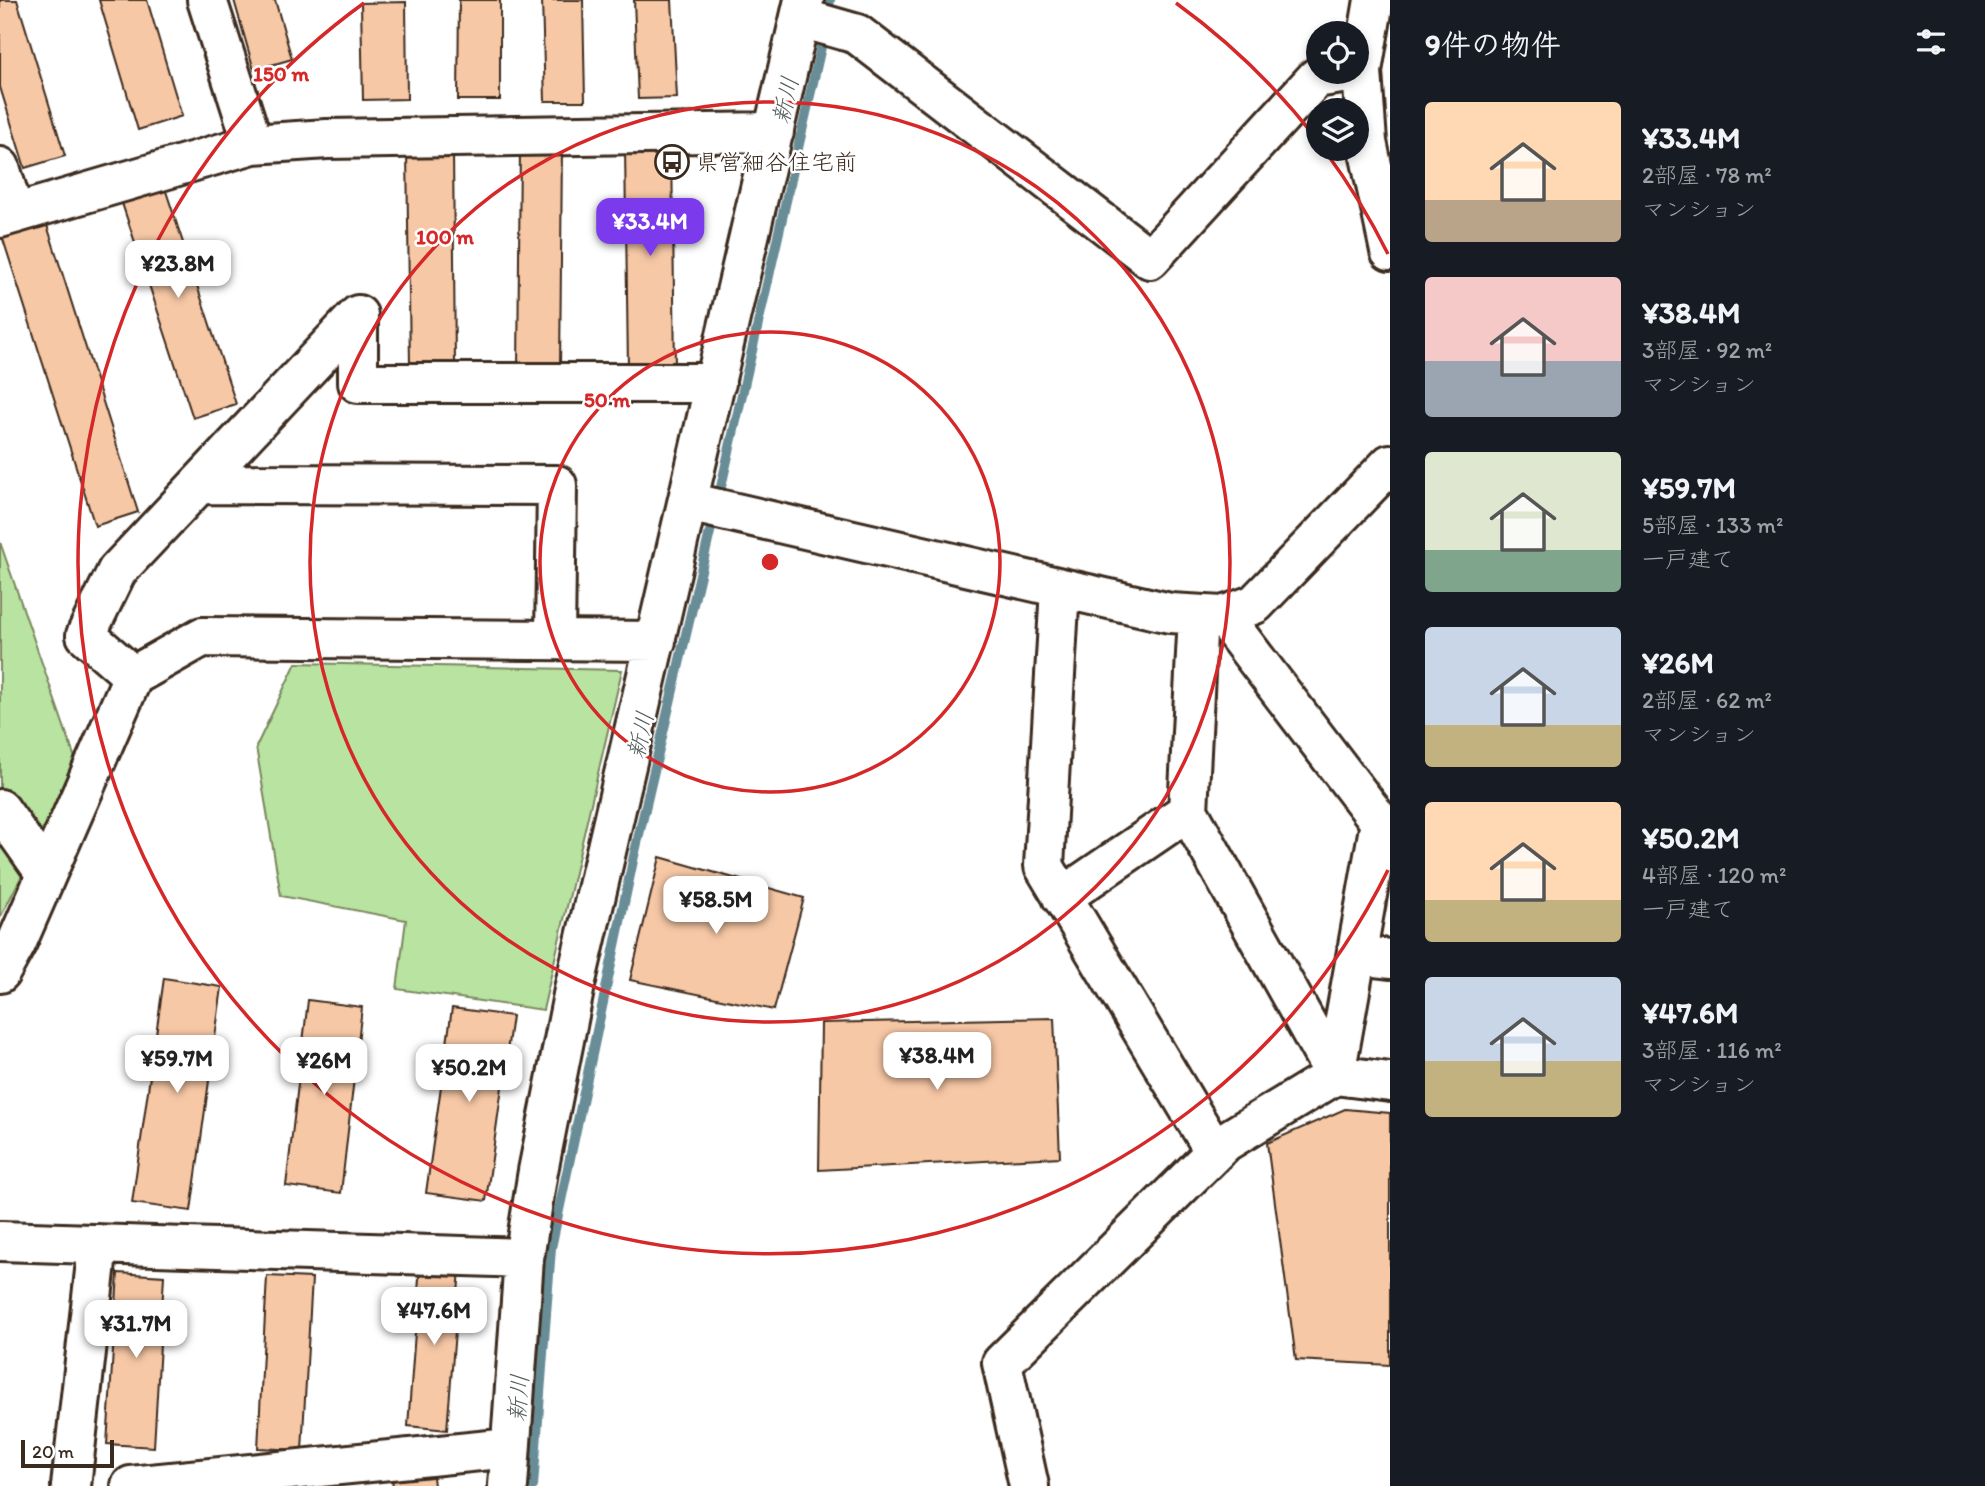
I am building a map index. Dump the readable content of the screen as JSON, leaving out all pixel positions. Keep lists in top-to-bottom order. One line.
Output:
{"water":["新川"],"places":{"bus stop":["県営細谷住宅前"]},"scale_bar":"20 m","page":{"heading":"9件の物件","list":[{"name":"¥33.4M","note":"2部屋 · 78 m² · マンション"},{"name":"¥38.4M","note":"3部屋 · 92 m² · マンション"},{"name":"¥59.7M","note":"5部屋 · 133 m² · 一戸建て"},{"name":"¥26M","note":"2部屋 · 62 m² · マンション"},{"name":"¥50.2M","note":"4部屋 · 120 m² · 一戸建て"},{"name":"¥47.6M","note":"3部屋 · 116 m² · マンション"}],"price":["¥33.4M","¥23.8M","¥58.5M","¥38.4M","¥59.7M","¥26M","¥50.2M","¥47.6M","¥31.7M"],"scale":"20 m"},"rings":["150 m","100 m","50 m"]}
